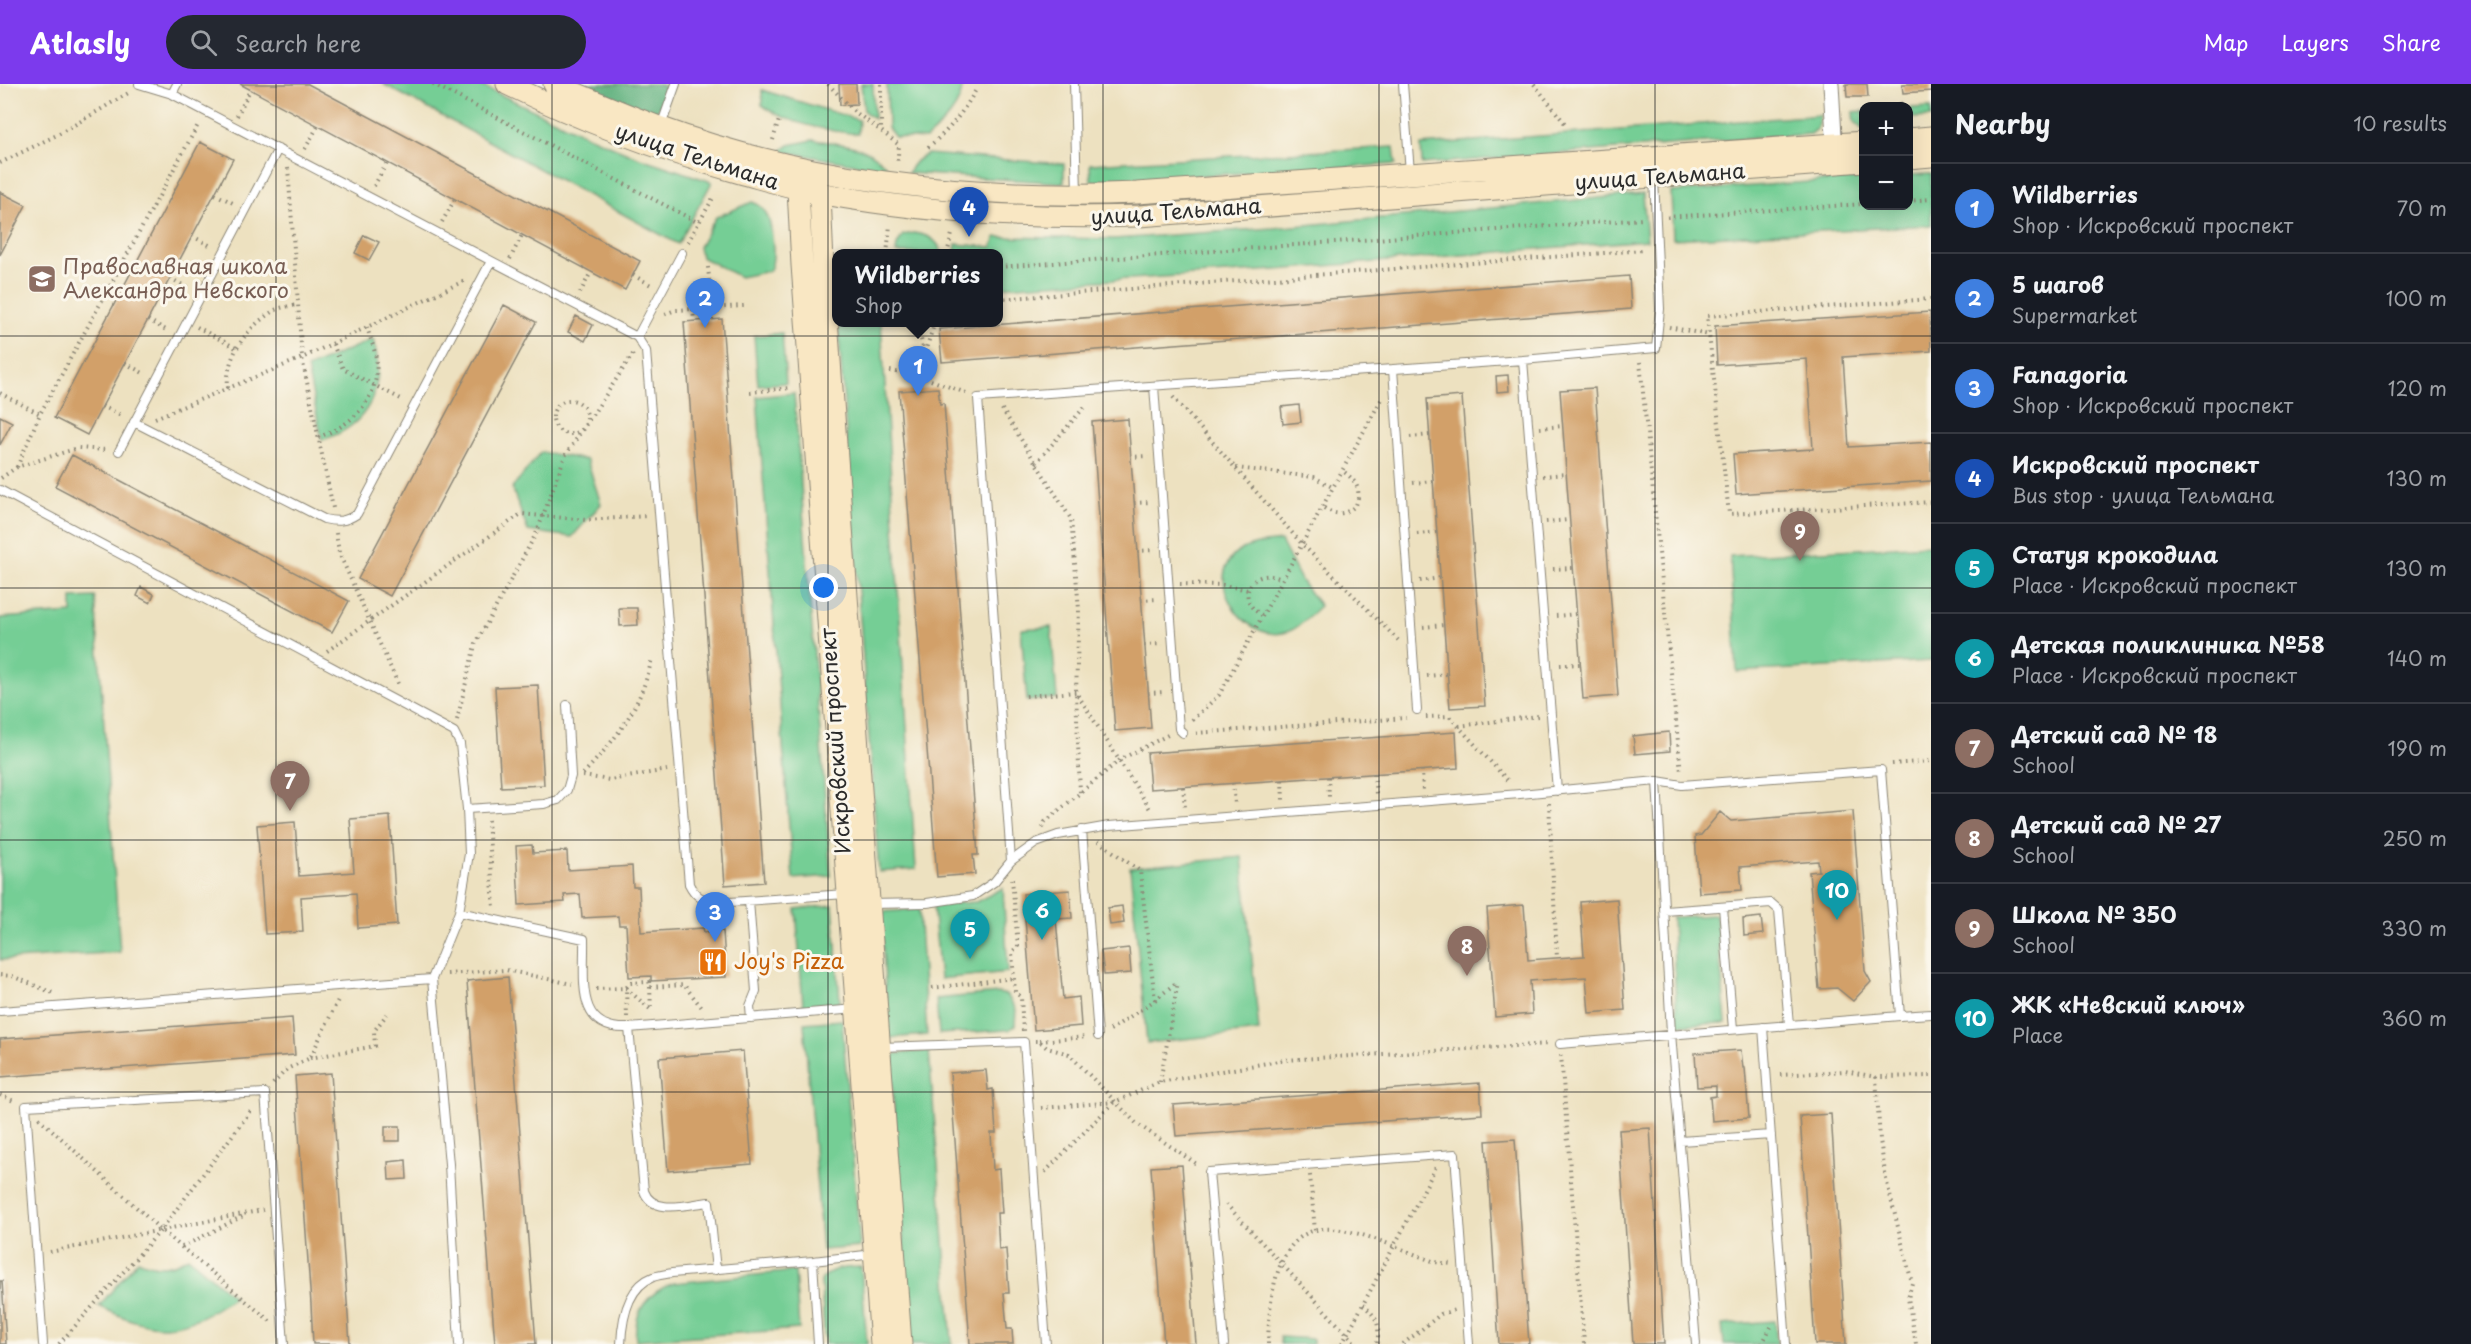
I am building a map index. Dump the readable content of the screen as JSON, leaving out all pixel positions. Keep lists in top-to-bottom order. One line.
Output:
{"streets":{"street":["улица Тельмана","Искровский проспект"]},"crossings":[["улица Тельмана","Искровский проспект"]],"places":{"school or university":["Православная школа Александра Невского"],"restaurant":["Joy's Pizza"]},"page":{"header":"Atlasly","search":"Search here","nav":["Map","Layers","Share"],"heading":["Nearby","10 results"],"map_buttons":["+","−"],"list":[{"mark":"1","name":"Wildberries","note":"Shop · Искровский проспект","value":"70 m"},{"mark":"2","name":"5 шагов","note":"Supermarket","value":"100 m"},{"mark":"3","name":"Fanagoria","note":"Shop · Искровский проспект","value":"120 m"},{"mark":"4","name":"Искровский проспект","note":"Bus stop · улица Тельмана","value":"130 m"},{"mark":"5","name":"Статуя крокодила","note":"Place · Искровский проспект","value":"130 m"},{"mark":"6","name":"Детская поликлиника №58","note":"Place · Искровский проспект","value":"140 m"},{"mark":"7","name":"Детский сад № 18","note":"School","value":"190 m"},{"mark":"8","name":"Детский сад № 27","note":"School","value":"250 m"},{"mark":"9","name":"Школа № 350","note":"School","value":"330 m"},{"mark":"10","name":"ЖК «Невский ключ»","note":"Place","value":"360 m"}],"pins":["4","2","1","9","7","10","6","3","5","8"],"popup":["Wildberries","Shop"]}}
